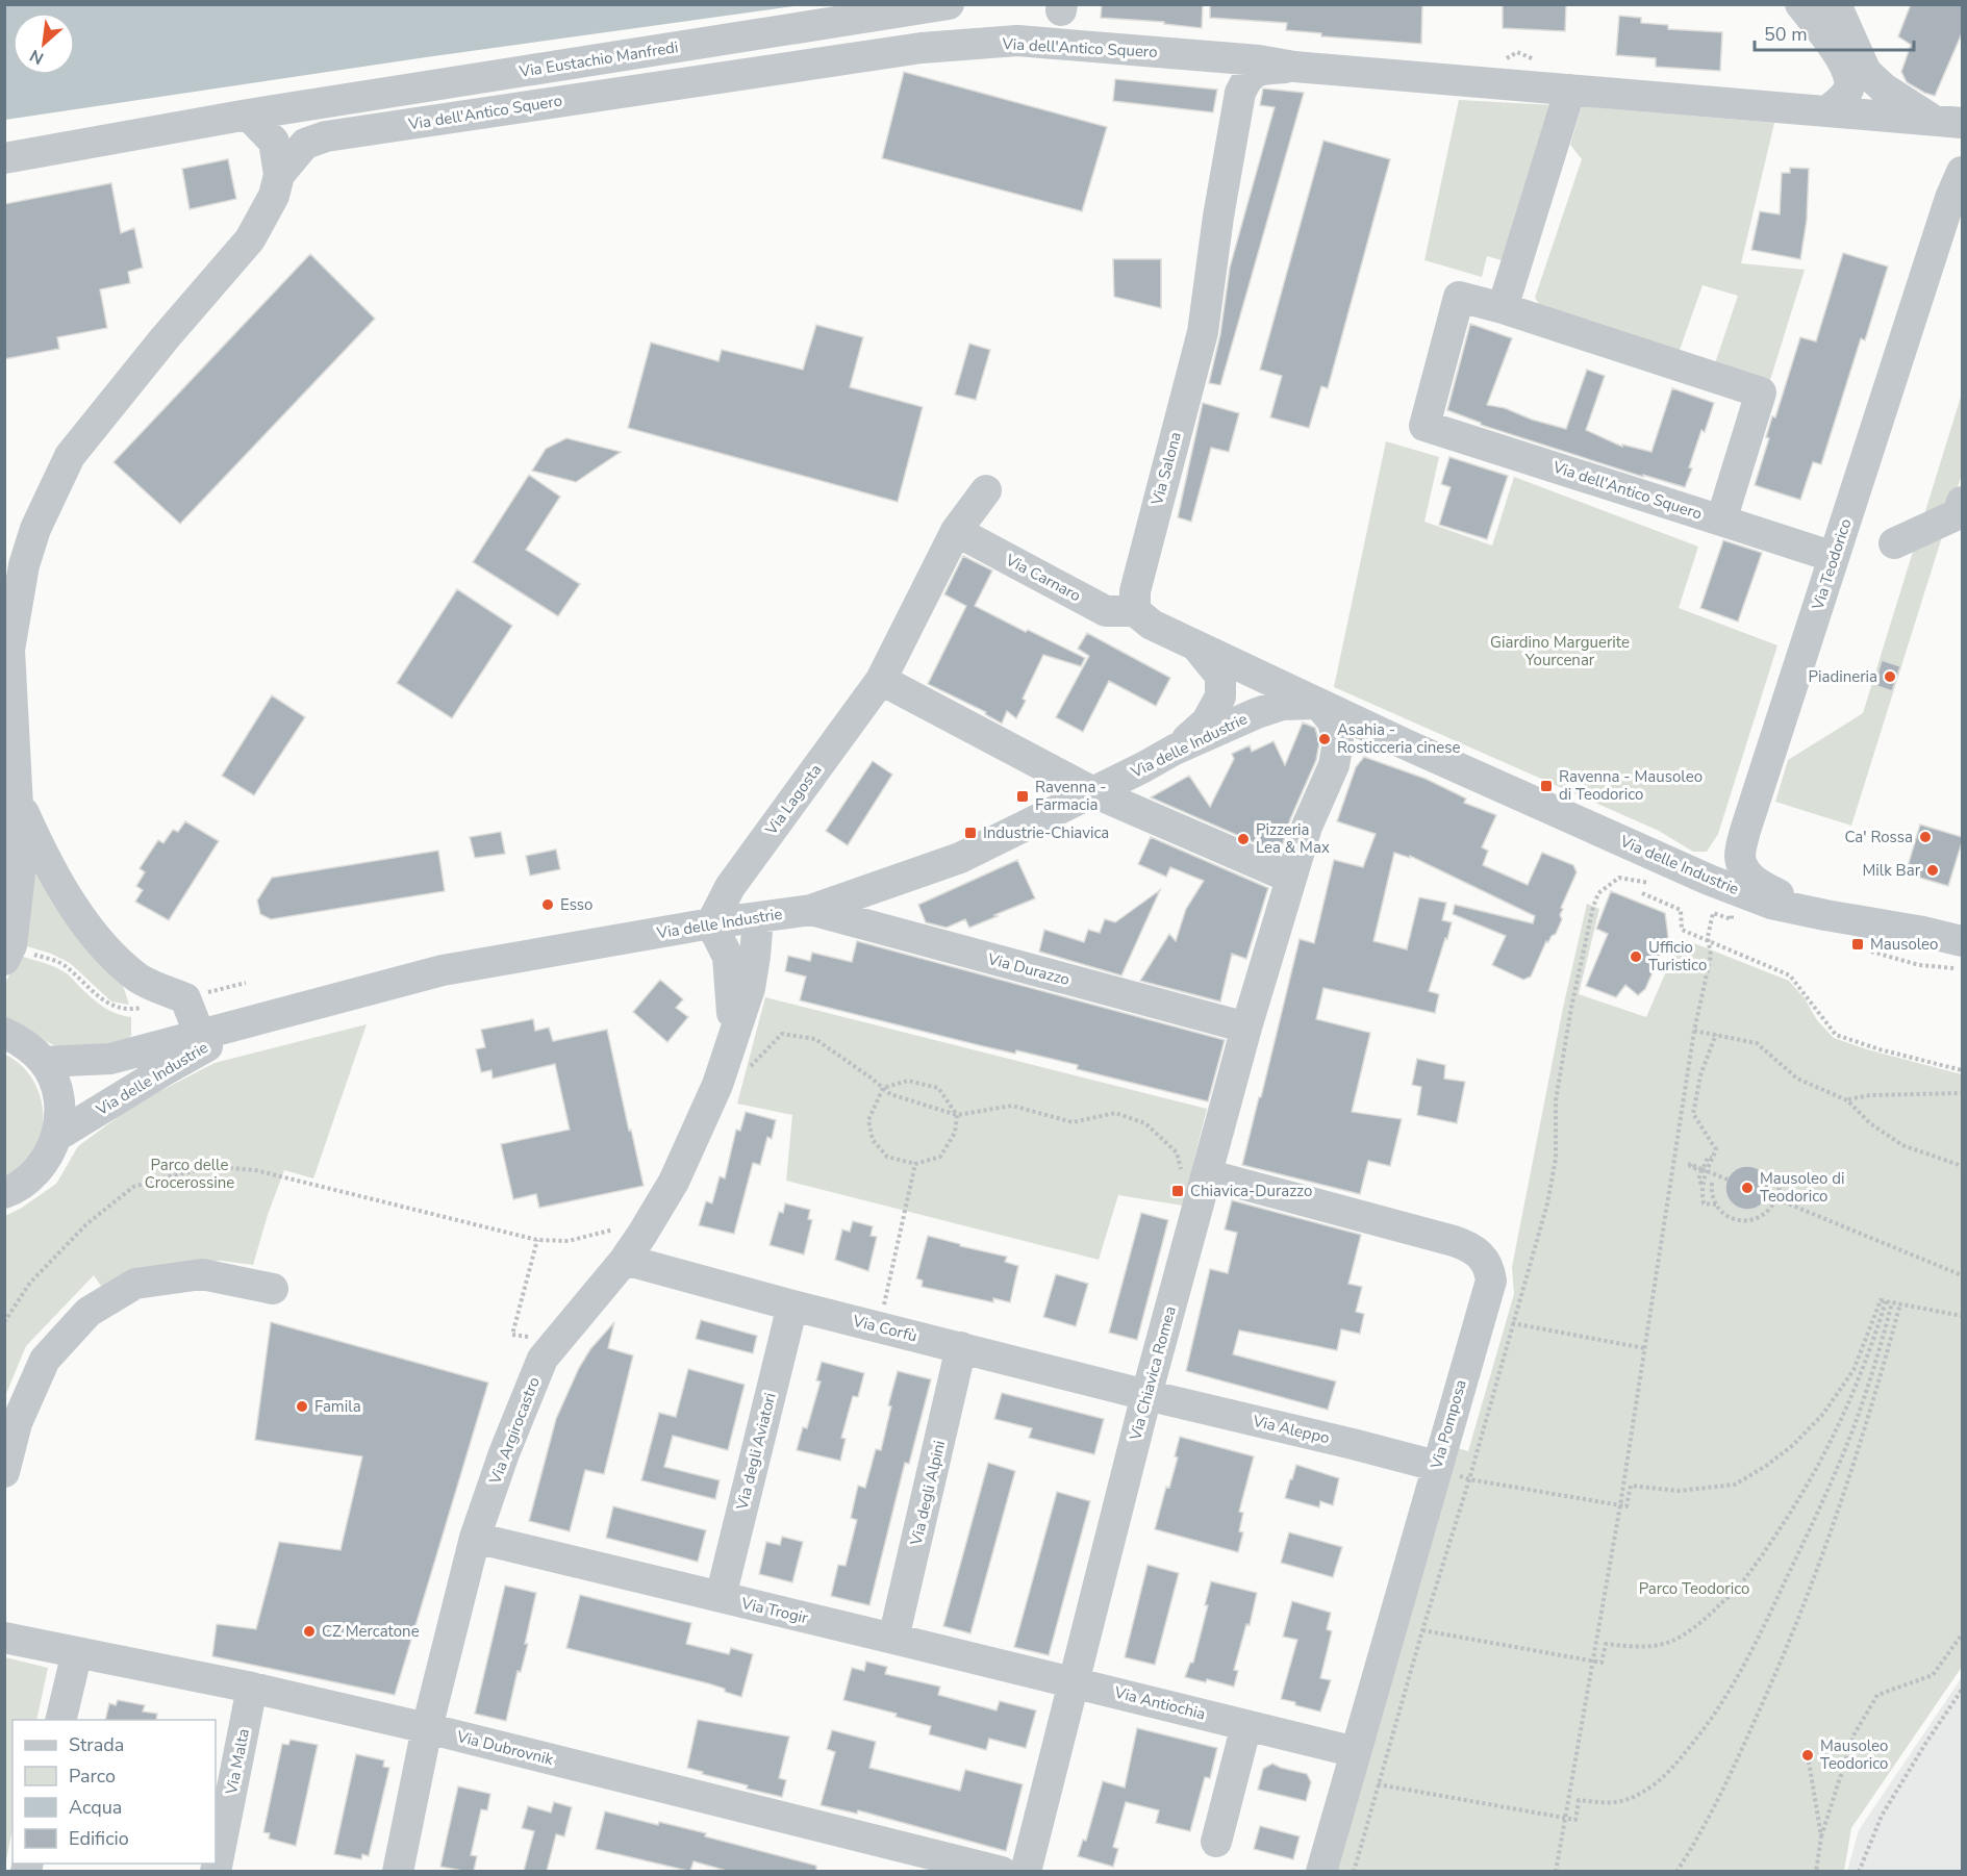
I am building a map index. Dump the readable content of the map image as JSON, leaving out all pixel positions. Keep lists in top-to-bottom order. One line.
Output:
{"streets":{"street":["Via dell'Antico Squero","Via Eustachio Manfredi","Via Salona","Via Teodorico","Via Carnaro","Via delle Industrie","Via Lagosta","Via Durazzo","Via Corfù","Via Chiavica Romea","Via Pomposa","Via Aleppo","Via Argirocastro","Via degli Aviatori","Via degli Alpini","Via Trogir","Via Antiochia","Via Dubrovnik","Via Malta"]},"crossings":[["Via dell'Antico Squero","Via Salona"],["Via Salona","Via Carnaro"],["Via Teodorico","Via delle Industrie"],["Via Carnaro","Via Lagosta"],["Via delle Industrie","Via Lagosta"],["Via delle Industrie","Via Durazzo"],["Via delle Industrie","Via Chiavica Romea"],["Via delle Industrie","Via Argirocastro"],["Via Lagosta","Via Argirocastro"],["Via Durazzo","Via Chiavica Romea"],["Via Corfù","Via Chiavica Romea"],["Via Corfù","Via Aleppo"],["Via Corfù","Via Argirocastro"],["Via Corfù","Via degli Aviatori"],["Via Corfù","Via degli Alpini"],["Via Chiavica Romea","Via Pomposa"],["Via Chiavica Romea","Via Aleppo"],["Via Chiavica Romea","Via Trogir"],["Via Chiavica Romea","Via Antiochia"],["Via Pomposa","Via Aleppo"],["Via Pomposa","Via Antiochia"],["Via Argirocastro","Via Trogir"],["Via Argirocastro","Via Dubrovnik"],["Via degli Aviatori","Via Trogir"],["Via degli Alpini","Via Trogir"],["Via Trogir","Via Antiochia"],["Via Dubrovnik","Via Malta"]],"parks":["Giardino Marguerite Yourcenar","Parco delle Crocerossine","Parco Teodorico"],"places":{"other":["Piadineria","Asahia - Rosticceria cinese","Ca' Rossa","Pizzeria Lea & Max","Milk Bar","Esso","Ufficio Turistico","Mausoleo di Teodorico","Famila","CZ Mercatone","Mausoleo Teodorico"],"transit":["Ravenna - Mausoleo di Teodorico","Ravenna - Farmacia","Industrie-Chiavica","Mausoleo","Chiavica-Durazzo"]},"legend":["Strada","Parco","Acqua","Edificio"],"scale_bar":"50 m","north":"bottom left"}
